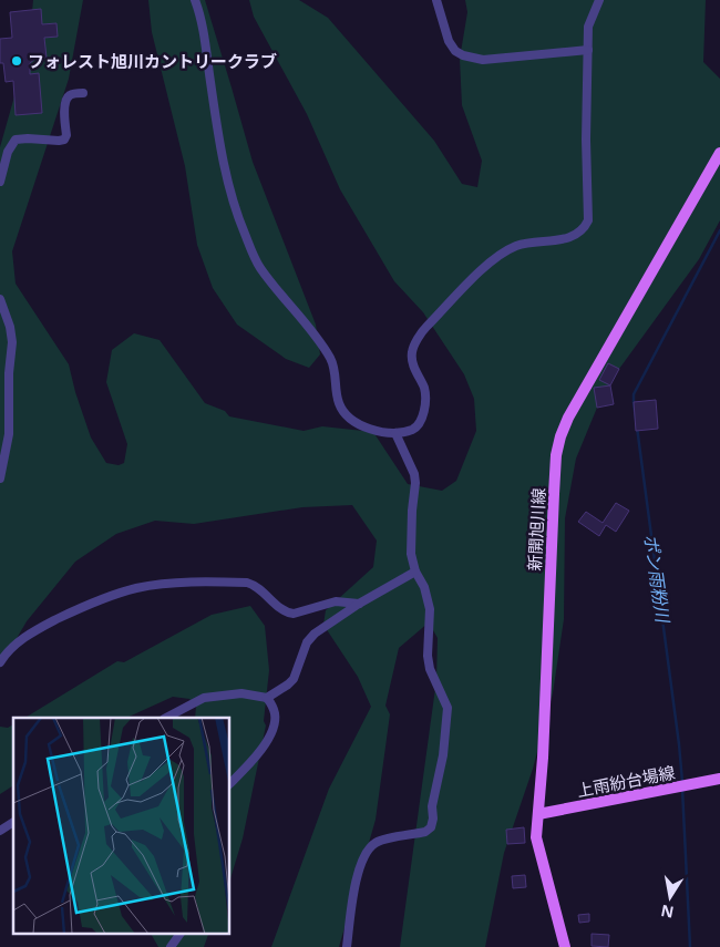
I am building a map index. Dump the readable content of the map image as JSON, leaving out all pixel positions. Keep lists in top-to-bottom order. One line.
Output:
{"streets":{"main road":["新開旭川線","上雨紛台場線"]},"crossings":[["新開旭川線","上雨紛台場線"]],"water":["ポン雨粉川"],"places":["フォレスト旭川カントリークラブ"],"north":"bottom"}
